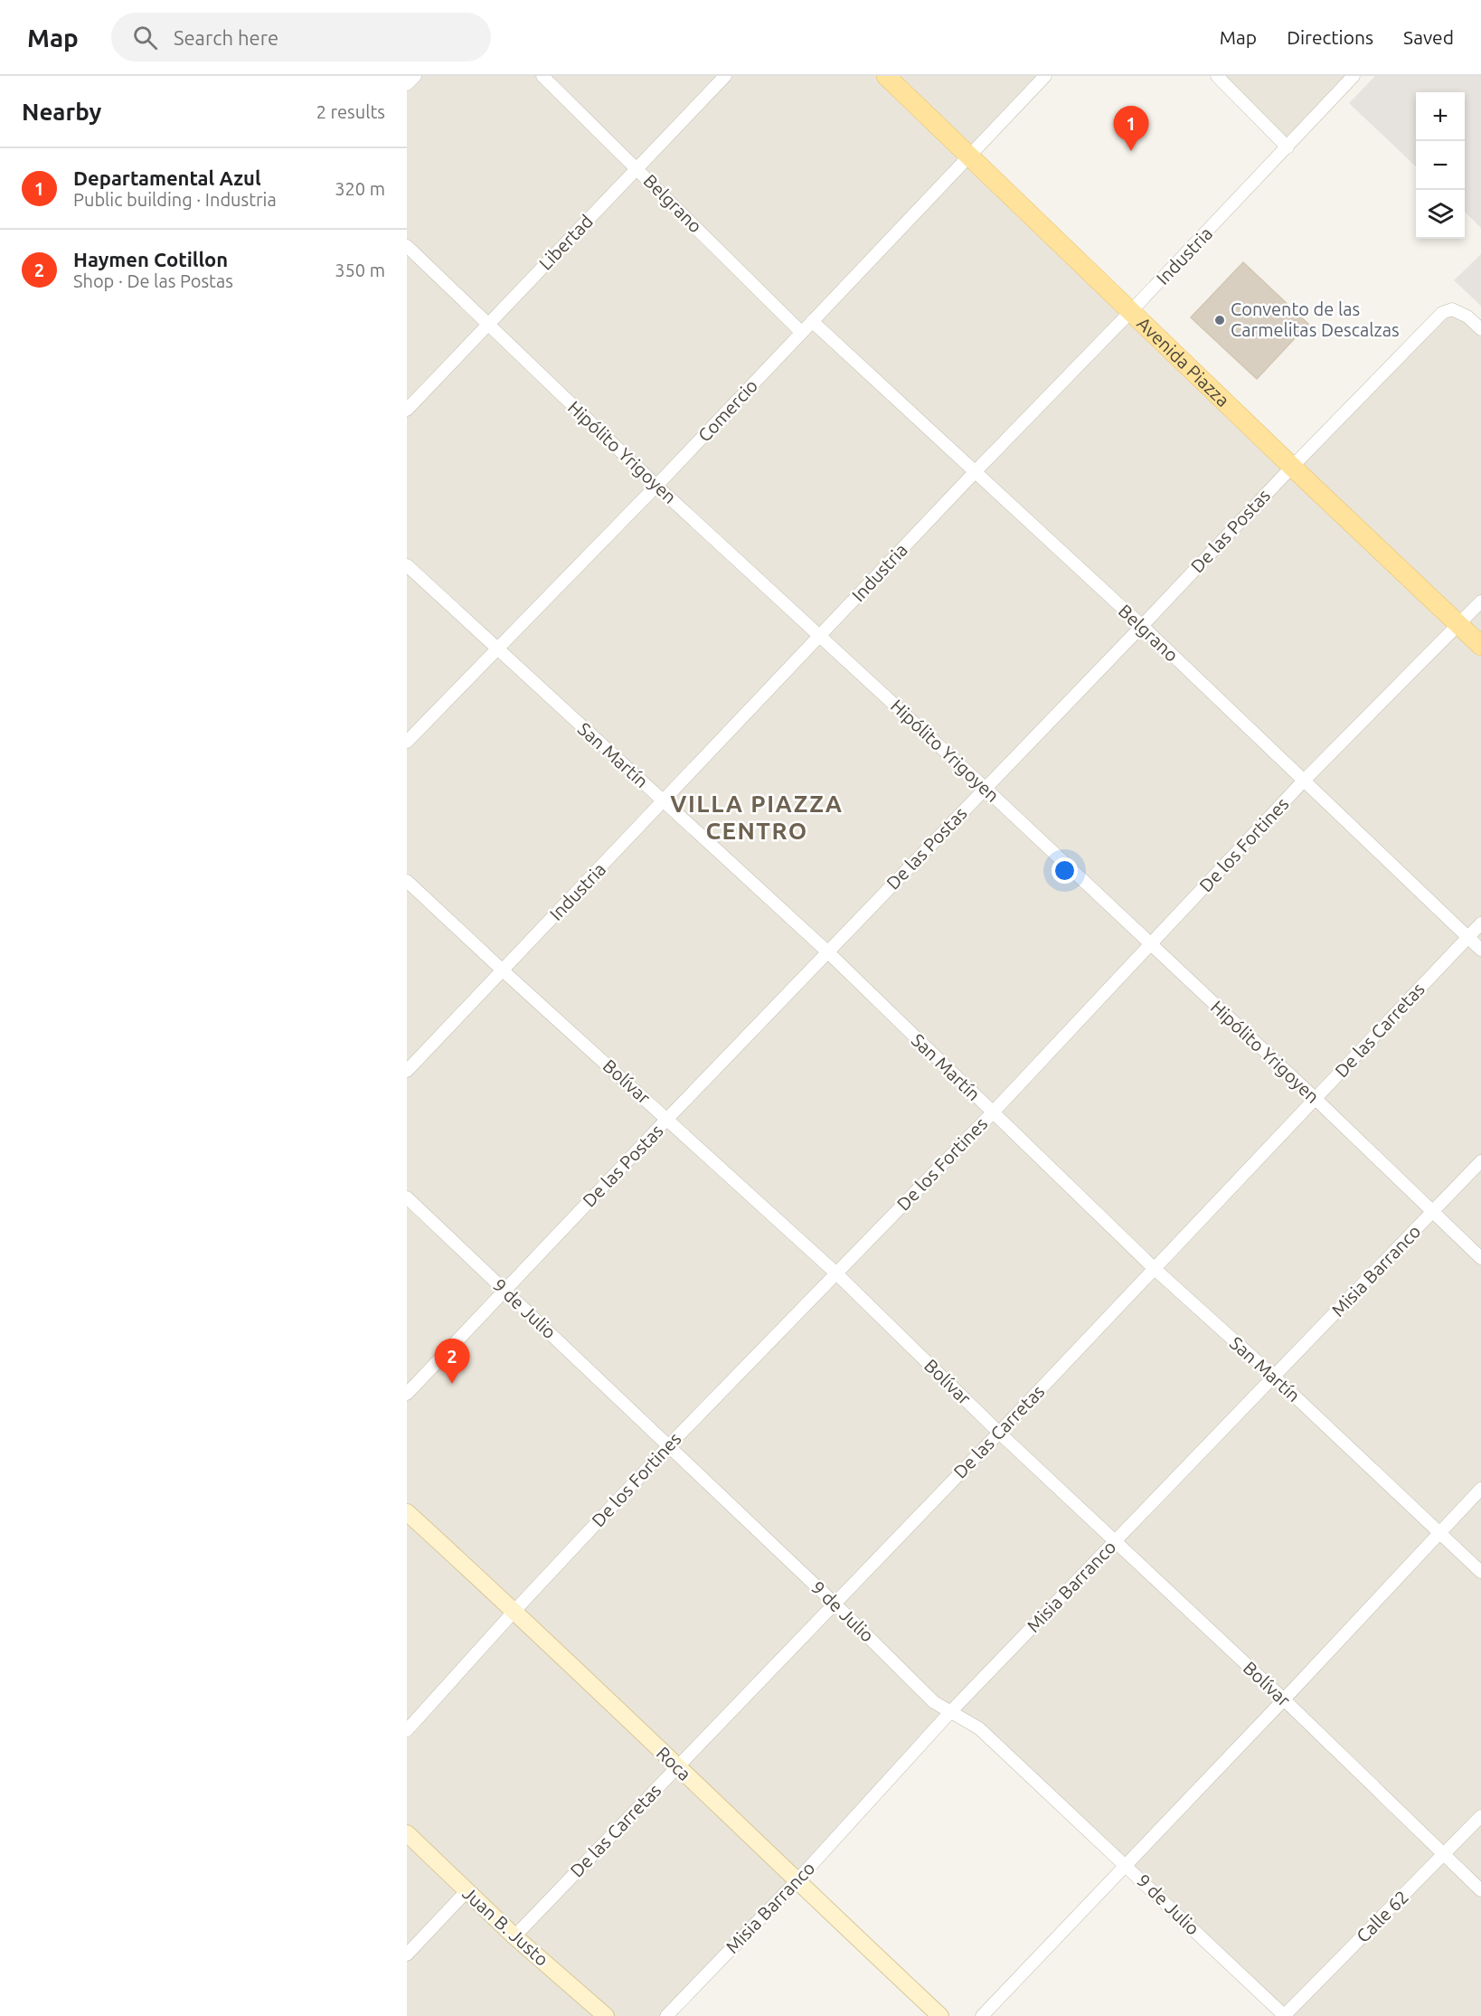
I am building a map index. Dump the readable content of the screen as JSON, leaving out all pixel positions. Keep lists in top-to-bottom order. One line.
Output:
{"streets":{"main road":["Avenida Piazza"],"street":["Belgrano","Libertad","Industria","Comercio","Hipólito Yrigoyen","De las Postas","San Martín","De los Fortines","De las Carretas","Bolívar","Misia Barranco","9 de Julio","Roca","Calle 62","Juan B. Justo"]},"crossings":[["Belgrano","Libertad"],["Belgrano","Industria"],["Belgrano","Comercio"],["Belgrano","De las Postas"],["Belgrano","De los Fortines"],["Belgrano","De las Carretas"],["Libertad","Hipólito Yrigoyen"],["Industria","Avenida Piazza"],["Industria","Hipólito Yrigoyen"],["Industria","San Martín"],["Industria","Bolívar"],["Avenida Piazza","Comercio"],["Avenida Piazza","De las Postas"],["Avenida Piazza","De los Fortines"],["Comercio","Hipólito Yrigoyen"],["Comercio","San Martín"],["Hipólito Yrigoyen","De las Postas"],["Hipólito Yrigoyen","De los Fortines"],["Hipólito Yrigoyen","De las Carretas"],["Hipólito Yrigoyen","Misia Barranco"],["De las Postas","San Martín"],["De las Postas","Bolívar"],["De las Postas","9 de Julio"],["San Martín","De los Fortines"],["San Martín","De las Carretas"],["San Martín","Misia Barranco"],["De los Fortines","Bolívar"],["De los Fortines","9 de Julio"],["De los Fortines","Roca"],["De las Carretas","Bolívar"],["De las Carretas","9 de Julio"],["De las Carretas","Roca"],["De las Carretas","Juan B. Justo"],["Bolívar","Misia Barranco"],["Bolívar","Calle 62"],["Misia Barranco","9 de Julio"],["Misia Barranco","Roca"],["9 de Julio","Calle 62"]],"districts":["VILLA PIAZZA CENTRO"],"places":["Convento de las Carmelitas Descalzas"],"page":{"header":"Map","search":"Search here","nav":["Map","Directions","Saved"],"heading":["Nearby","2 results"],"map_buttons":["+","−"],"pins":["1","2"],"list":[{"mark":"1","name":"Departamental Azul","note":"Public building · Industria","value":"320 m"},{"mark":"2","name":"Haymen Cotillon","note":"Shop · De las Postas","value":"350 m"}]}}
